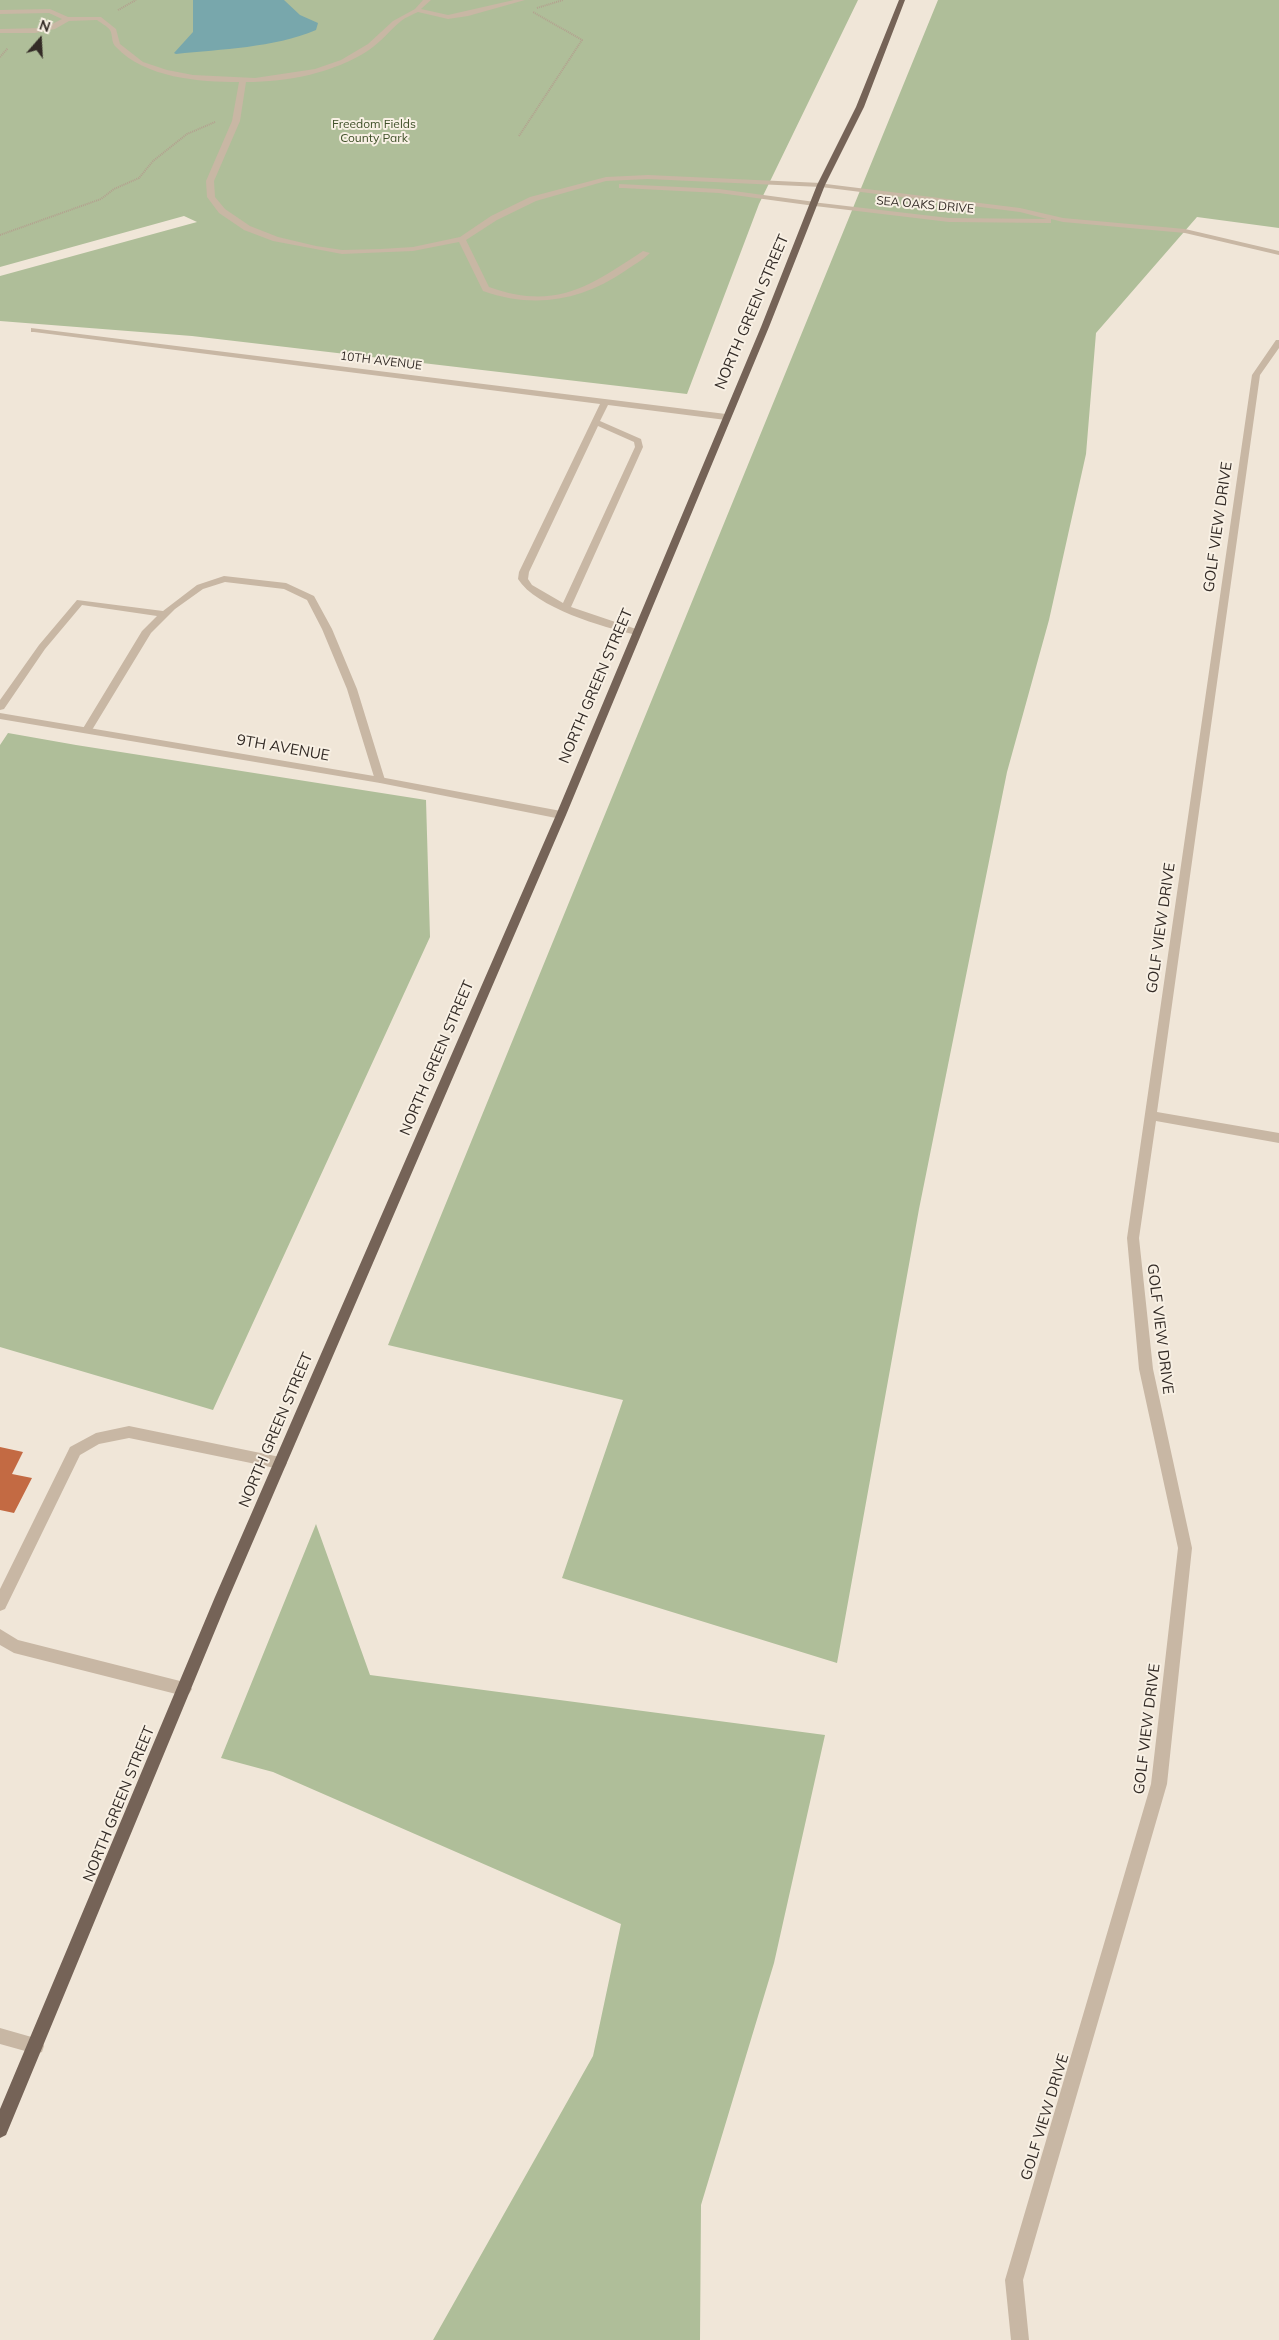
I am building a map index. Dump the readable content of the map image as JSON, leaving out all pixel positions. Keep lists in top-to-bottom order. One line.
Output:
{"streets":{"main road":["NORTH GREEN STREET"],"street":["SEA OAKS DRIVE","10TH AVENUE","GOLF VIEW DRIVE","9TH AVENUE"]},"crossings":[["SEA OAKS DRIVE","NORTH GREEN STREET"],["NORTH GREEN STREET","10TH AVENUE"],["NORTH GREEN STREET","9TH AVENUE"]],"parks":["Freedom Fields County Park"],"north":"top"}
